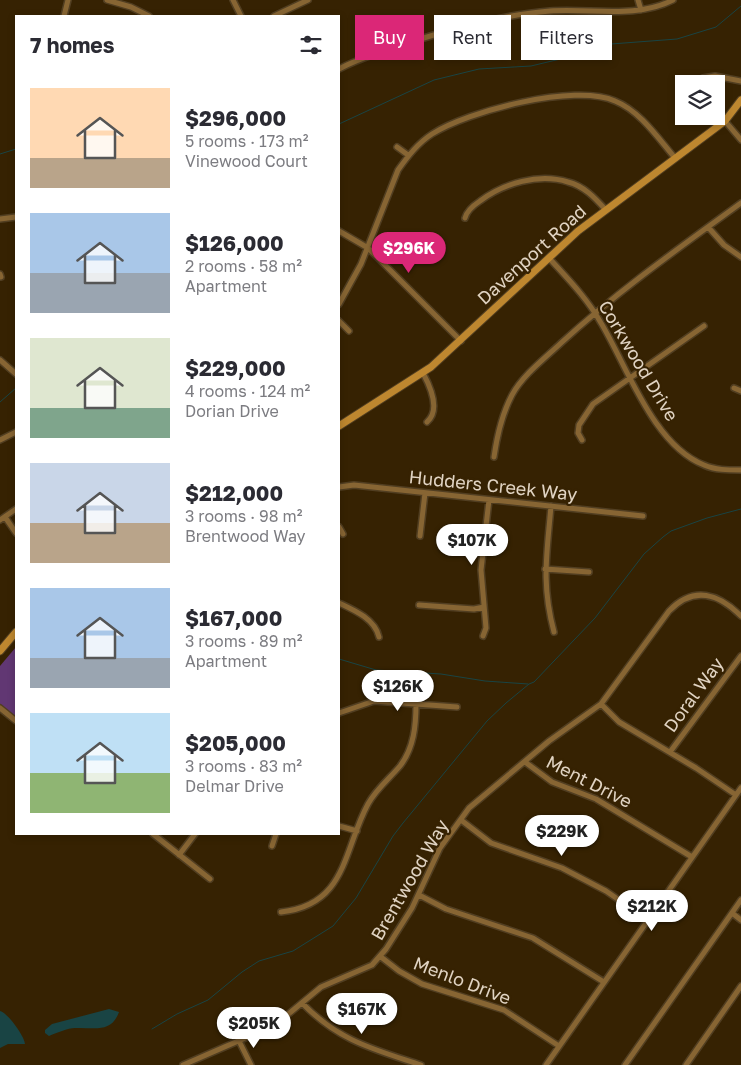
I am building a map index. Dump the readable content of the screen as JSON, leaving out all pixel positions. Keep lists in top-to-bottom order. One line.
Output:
{"streets":{"street":["Davenport Road","Corkwood Drive","Hudders Creek Way","Doral Way","Ment Drive","Brentwood Way","Menlo Drive"]},"crossings":[["Davenport Road","Corkwood Drive"],["Ment Drive","Brentwood Way"],["Brentwood Way","Menlo Drive"]],"page":{"chip":["Buy","Rent","Filters"],"heading":"7 homes","list":[{"name":"$296,000","note":"5 rooms · 173 m² · Vinewood Court"},{"name":"$126,000","note":"2 rooms · 58 m² · Apartment"},{"name":"$229,000","note":"4 rooms · 124 m² · Dorian Drive"},{"name":"$212,000","note":"3 rooms · 98 m² · Brentwood Way"},{"name":"$167,000","note":"3 rooms · 89 m² · Apartment"},{"name":"$205,000","note":"3 rooms · 83 m² · Delmar Drive"}],"price":["$296K","$107K","$126K","$229K","$212K","$167K","$205K"]}}
